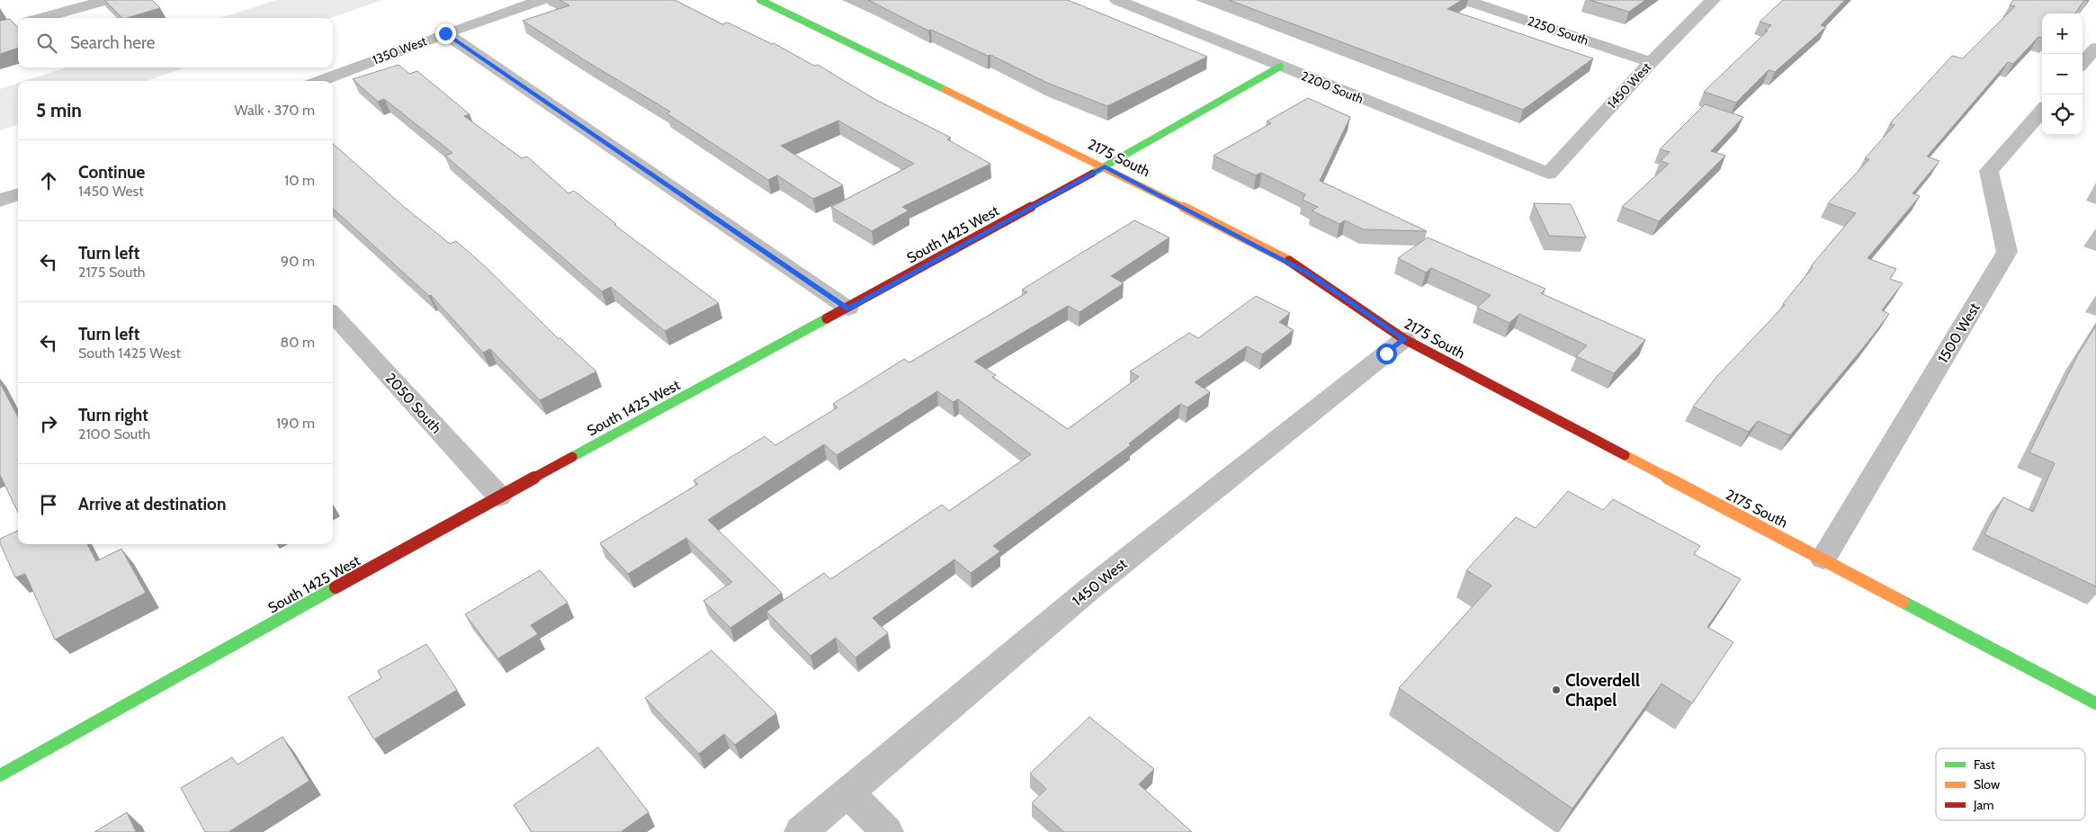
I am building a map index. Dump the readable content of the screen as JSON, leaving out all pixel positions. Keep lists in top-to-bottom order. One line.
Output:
{"streets":{"street":["2250 South","1350 West","1450 West","2200 South","2175 South","South 1425 West","1500 West","2050 South"]},"crossings":[["2250 South","1450 West"],["1450 West","2200 South"],["1450 West","2175 South"],["2200 South","South 1425 West"],["2175 South","South 1425 West"],["2175 South","1500 West"],["South 1425 West","2050 South"]],"places":["Cloverdell Chapel"],"legend":["Fast","Slow","Jam"],"page":{"map_buttons":["+","−"],"search":"Search here","heading":["5 min","Walk · 370 m"],"list":[["Continue","1450 West","10 m"],["Turn left","2175 South","90 m"],["Turn left","South 1425 West","80 m"],["Turn right","2100 South","190 m"],"Arrive at destination"]}}
